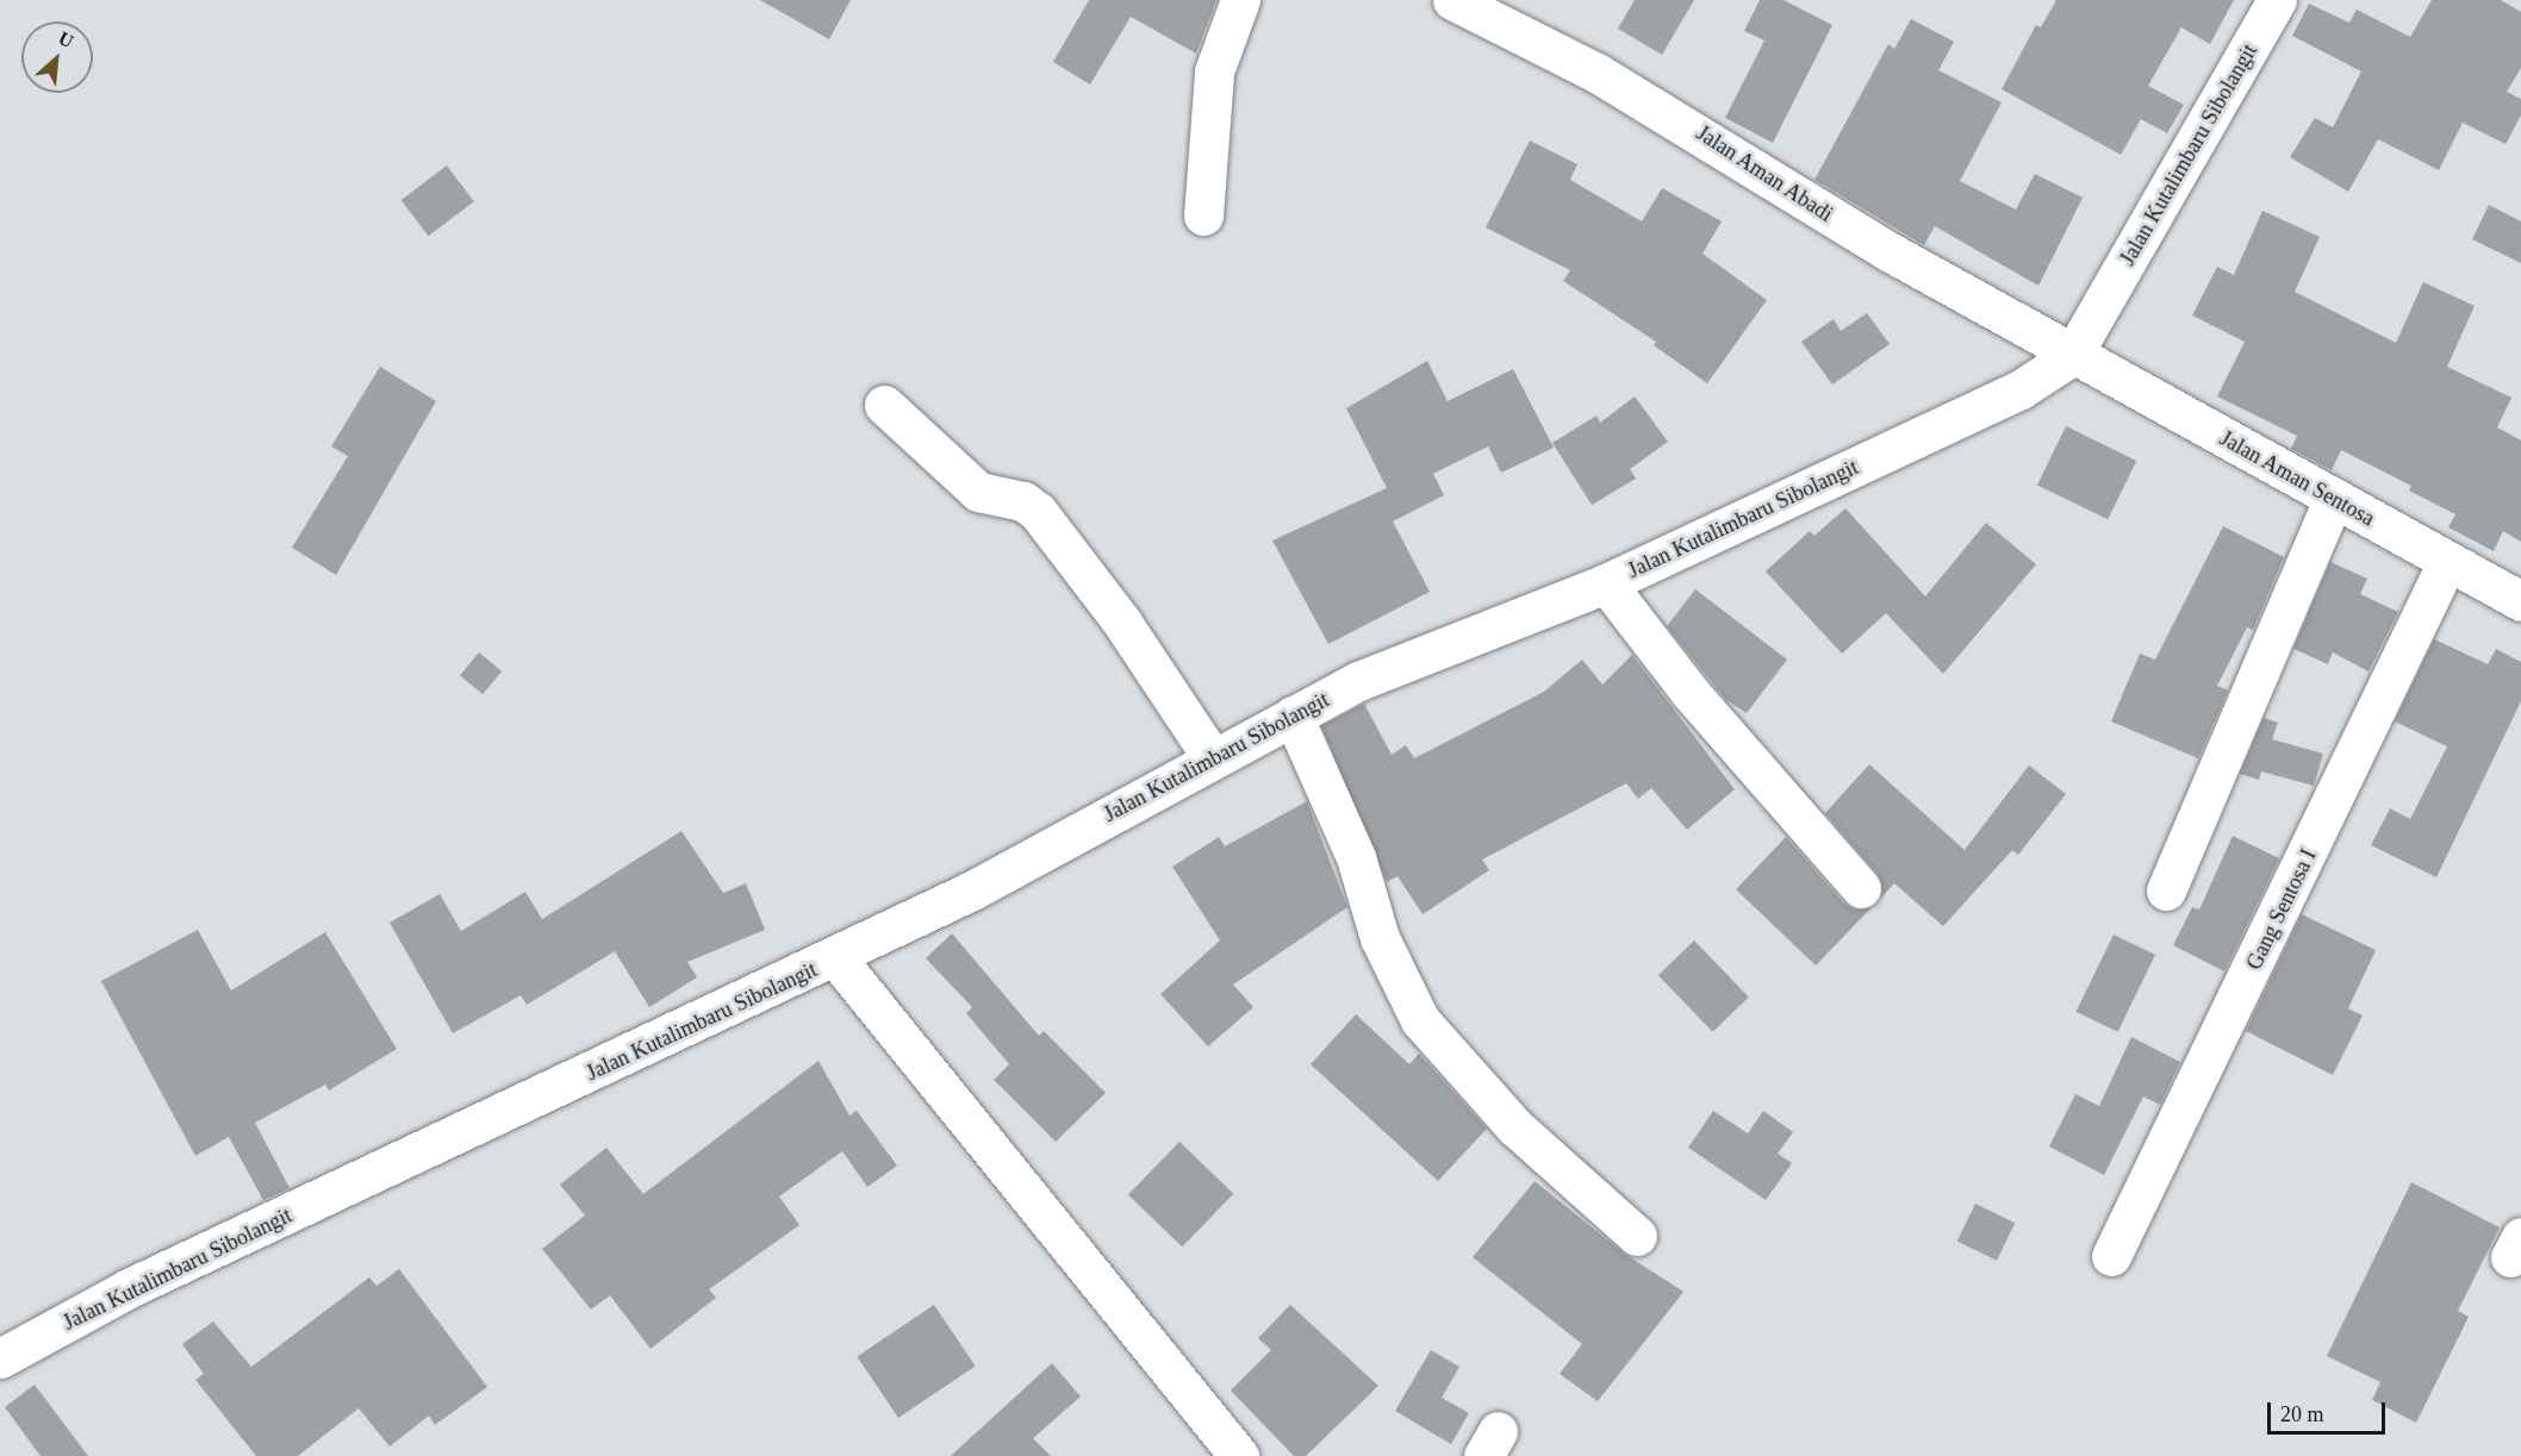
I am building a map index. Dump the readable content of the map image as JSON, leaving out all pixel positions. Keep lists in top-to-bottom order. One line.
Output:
{"streets":{"street":["Jalan Kutalimbaru Sibolangit","Jalan Aman Abadi","Jalan Aman Sentosa","Gang Sentosa I"]},"crossings":[["Jalan Kutalimbaru Sibolangit","Jalan Aman Abadi"],["Jalan Kutalimbaru Sibolangit","Jalan Aman Sentosa"],["Jalan Aman Abadi","Jalan Aman Sentosa"],["Jalan Aman Sentosa","Gang Sentosa I"]],"scale_bar":"20 m","north":"top right"}
